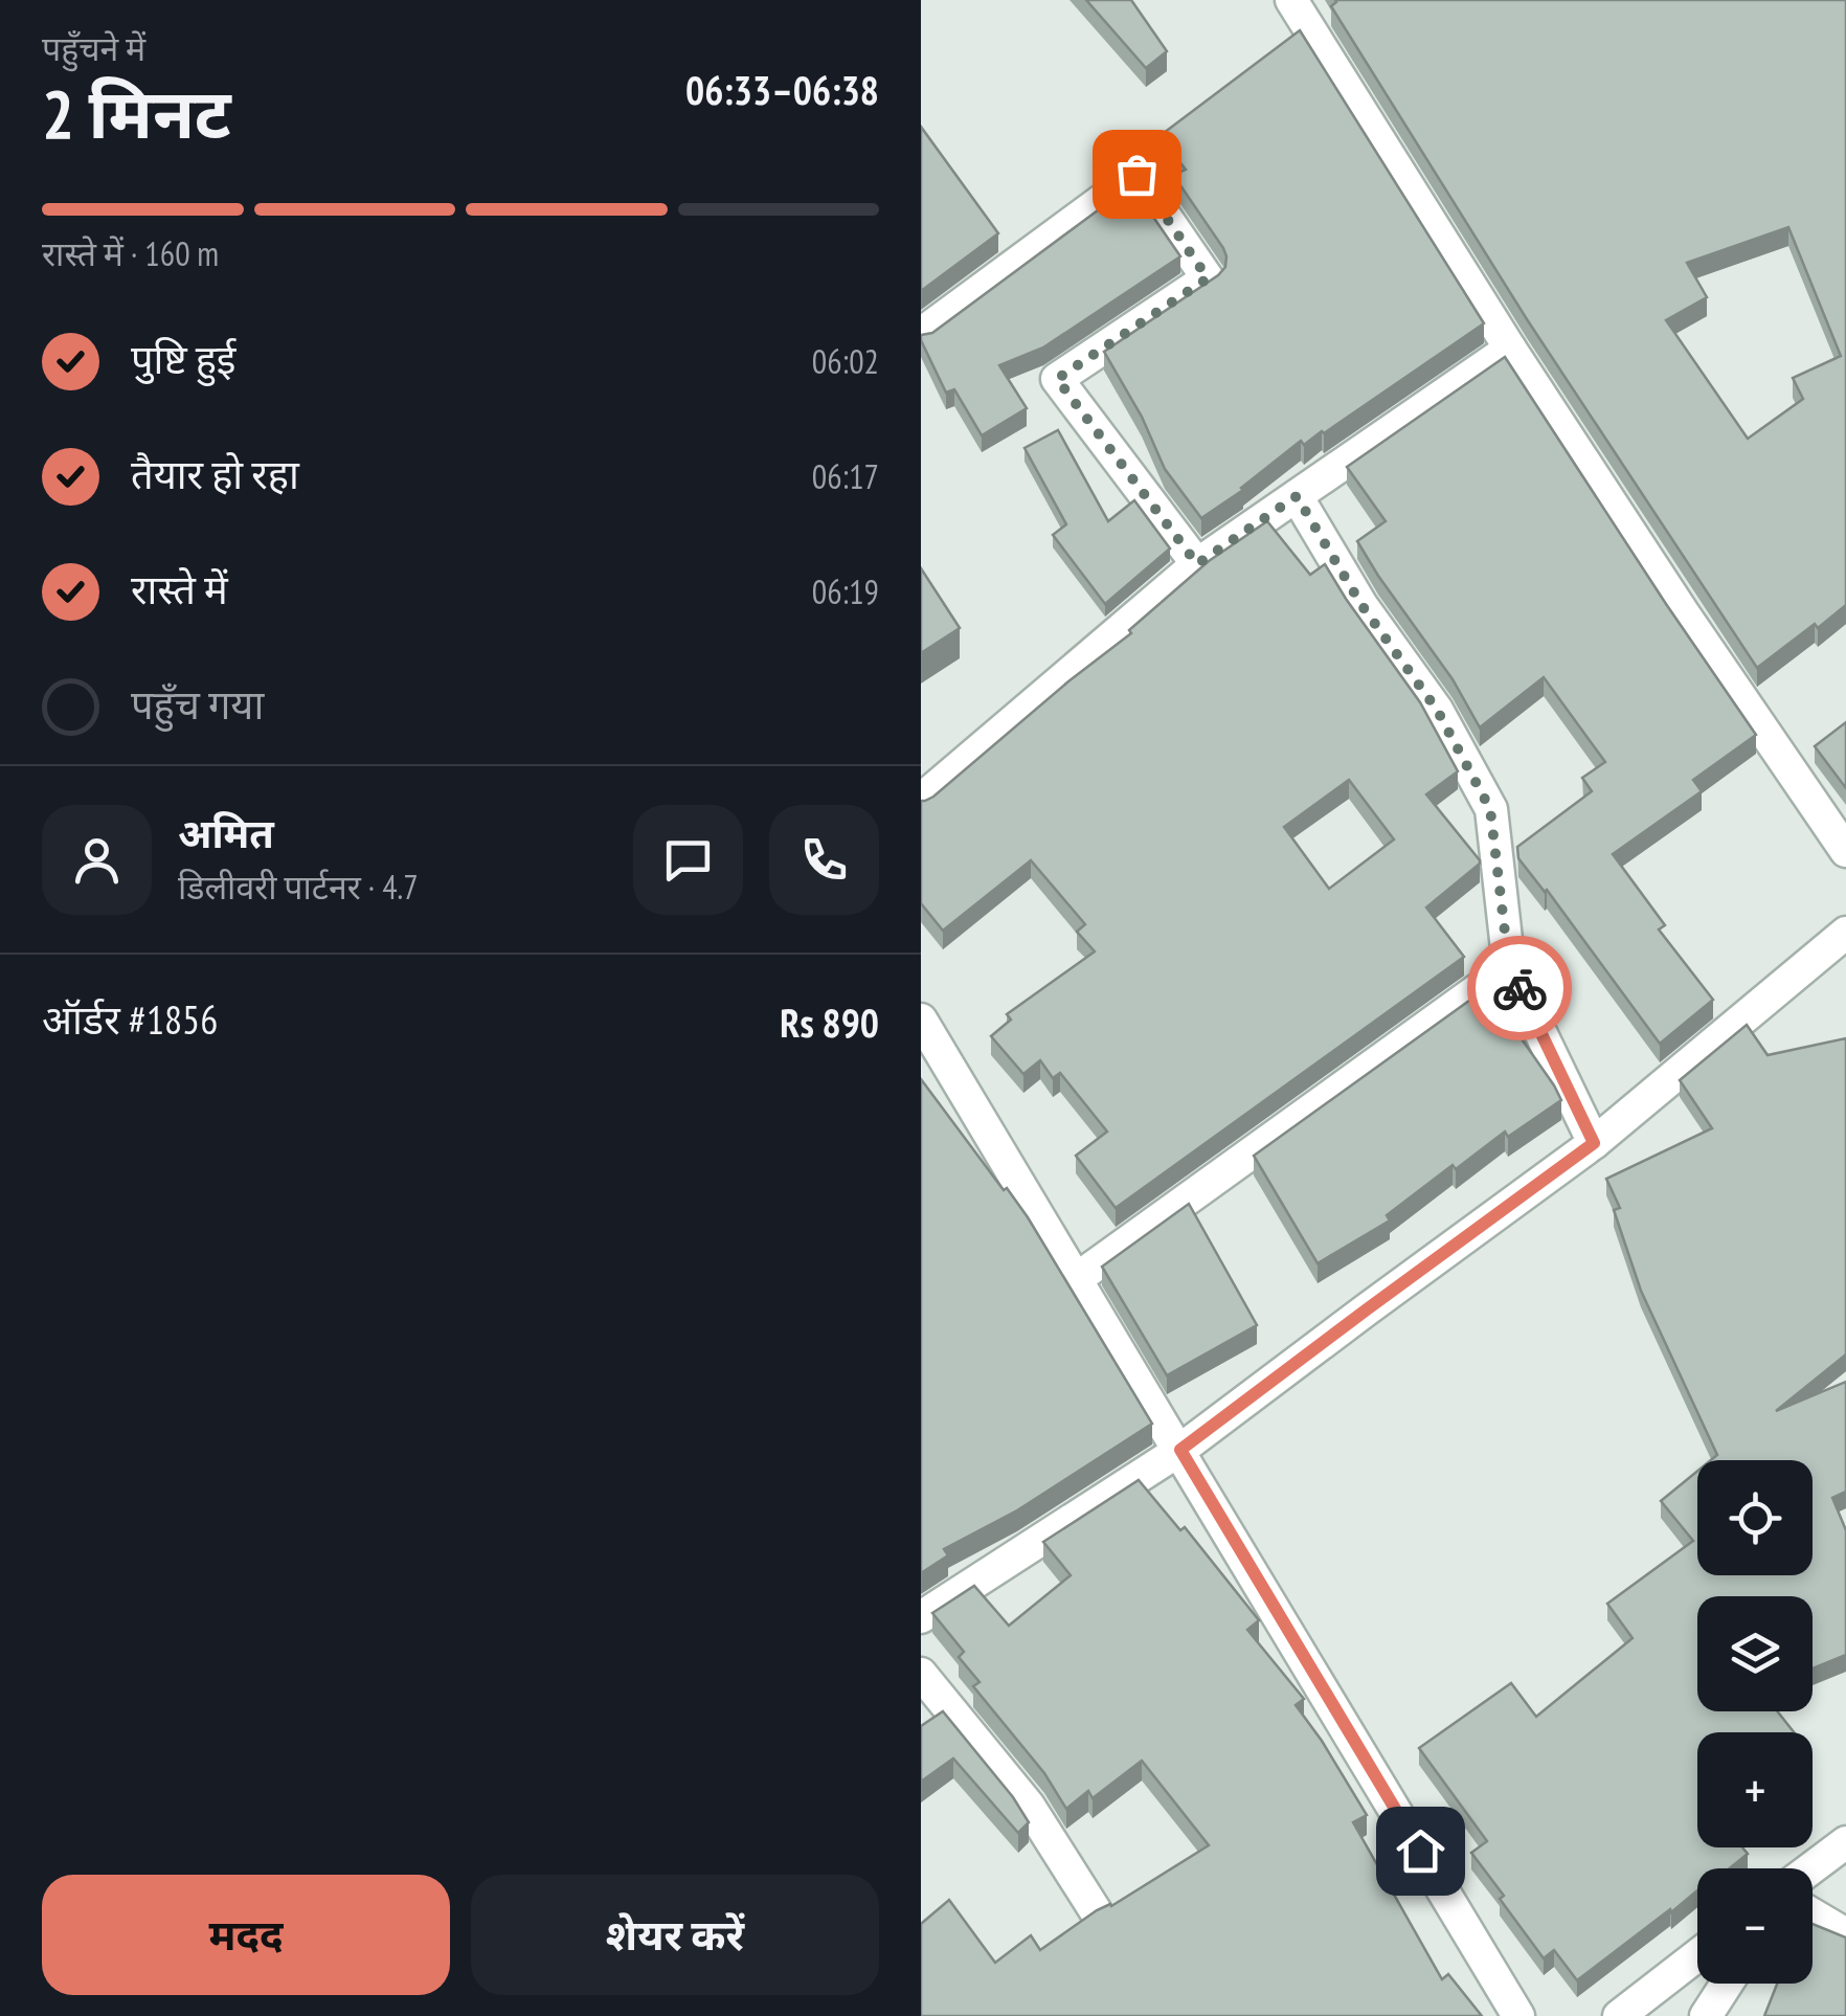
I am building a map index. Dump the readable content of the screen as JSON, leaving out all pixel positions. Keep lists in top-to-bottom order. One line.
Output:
{"page":{"heading":["2 मिनट","पहुँचने में","06:33–06:38"],"panel":["अमित","डिलीवरी पार्टनर · 4.7","ऑर्डर #1856","Rs 890"],"bar":"रास्ते में · 160 m","list":[["पुष्टि हुई","06:02"],["तैयार हो रहा","06:17"],["रास्ते में","06:19"],"पहुँच गया"],"map_buttons":["+","−"],"buttons":["मदद","शेयर करें"]}}
